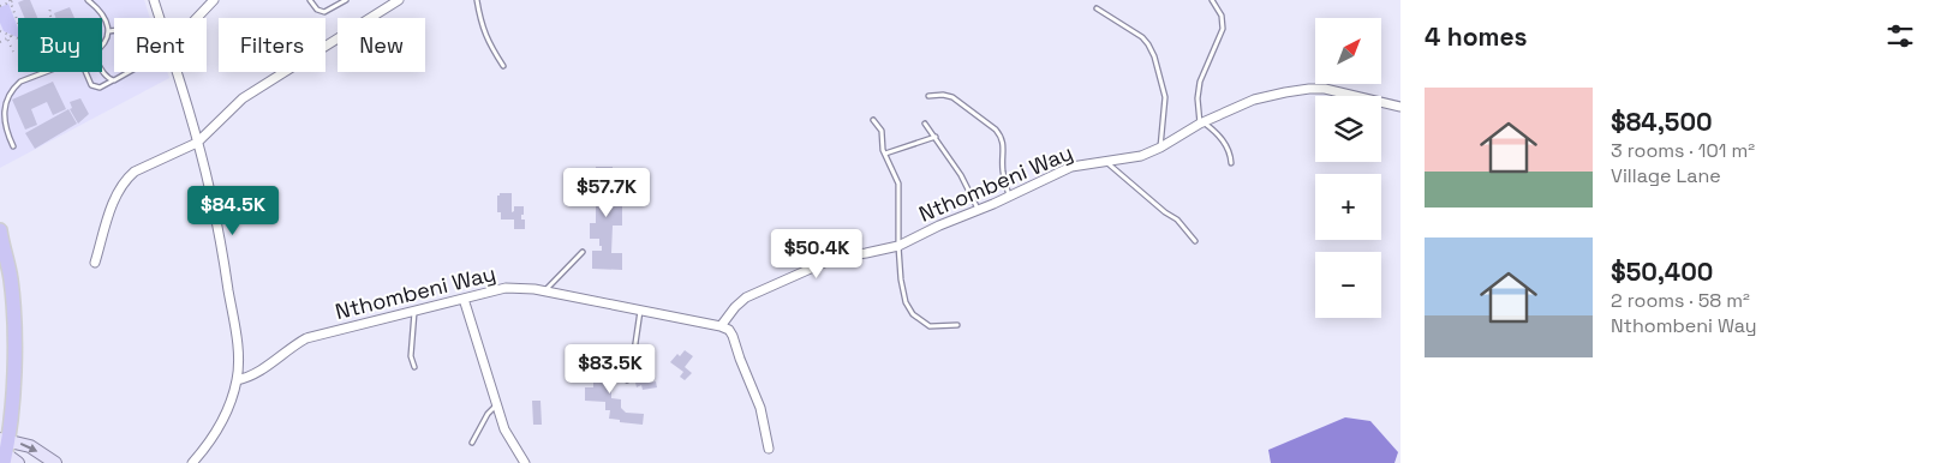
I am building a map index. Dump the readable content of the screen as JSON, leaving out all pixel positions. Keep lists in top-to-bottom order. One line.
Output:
{"streets":{"street":["Nthombeni Way"]},"north":"top right","page":{"heading":"4 homes","map_buttons":["+","−"],"chip":["Buy","Rent","Filters","New"],"list":[{"name":"$84,500","note":"3 rooms · 101 m² · Village Lane"},{"name":"$50,400","note":"2 rooms · 58 m² · Nthombeni Way"}],"price":["$57.7K","$84.5K","$50.4K","$83.5K"]}}
